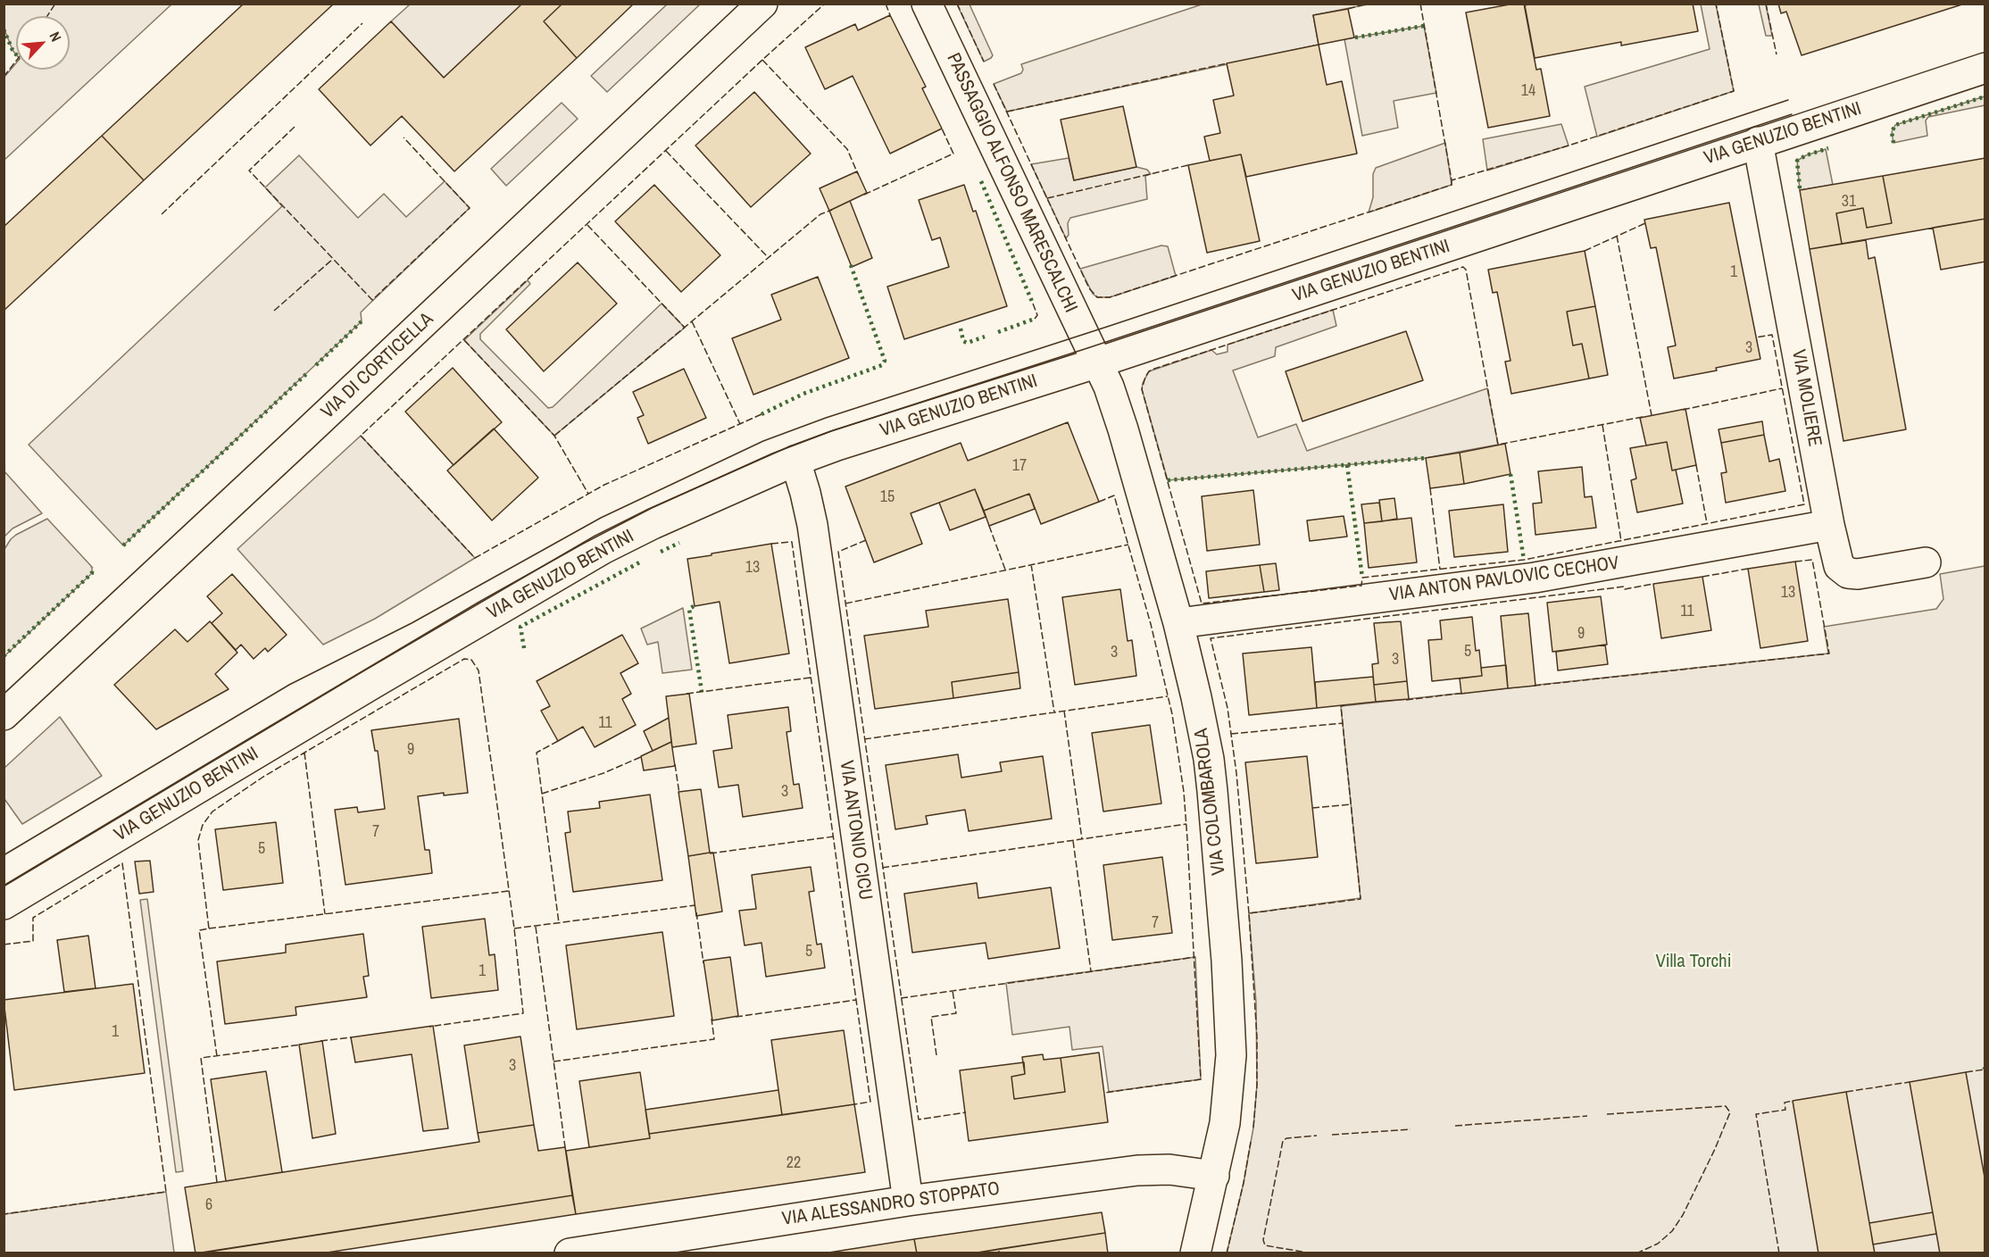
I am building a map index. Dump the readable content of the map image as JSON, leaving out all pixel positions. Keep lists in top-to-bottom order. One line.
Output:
{"streets":{"street":["VIA GENUZIO BENTINI","PASSAGGIO ALFONSO MARESCALCHI","VIA DI CORTICELLA","VIA MOLIERE","VIA ANTON PAVLOVIC CECHOV","VIA COLOMBAROLA","VIA ANTONIO CICU","VIA ALESSANDRO STOPPATO"]},"crossings":[["VIA GENUZIO BENTINI","PASSAGGIO ALFONSO MARESCALCHI"],["VIA GENUZIO BENTINI","VIA MOLIERE"],["VIA GENUZIO BENTINI","VIA COLOMBAROLA"],["VIA GENUZIO BENTINI","VIA ANTONIO CICU"],["PASSAGGIO ALFONSO MARESCALCHI","VIA COLOMBAROLA"],["VIA MOLIERE","VIA ANTON PAVLOVIC CECHOV"],["VIA ANTON PAVLOVIC CECHOV","VIA COLOMBAROLA"],["VIA COLOMBAROLA","VIA ALESSANDRO STOPPATO"],["VIA ANTONIO CICU","VIA ALESSANDRO STOPPATO"]],"parks":["Villa Torchi"],"house_numbers":["14","31","1","3","17","15","13","13","11","9","5","3","3","11","9","3","7","5","7","5","1","1","3","22","6"],"north":"top right"}
